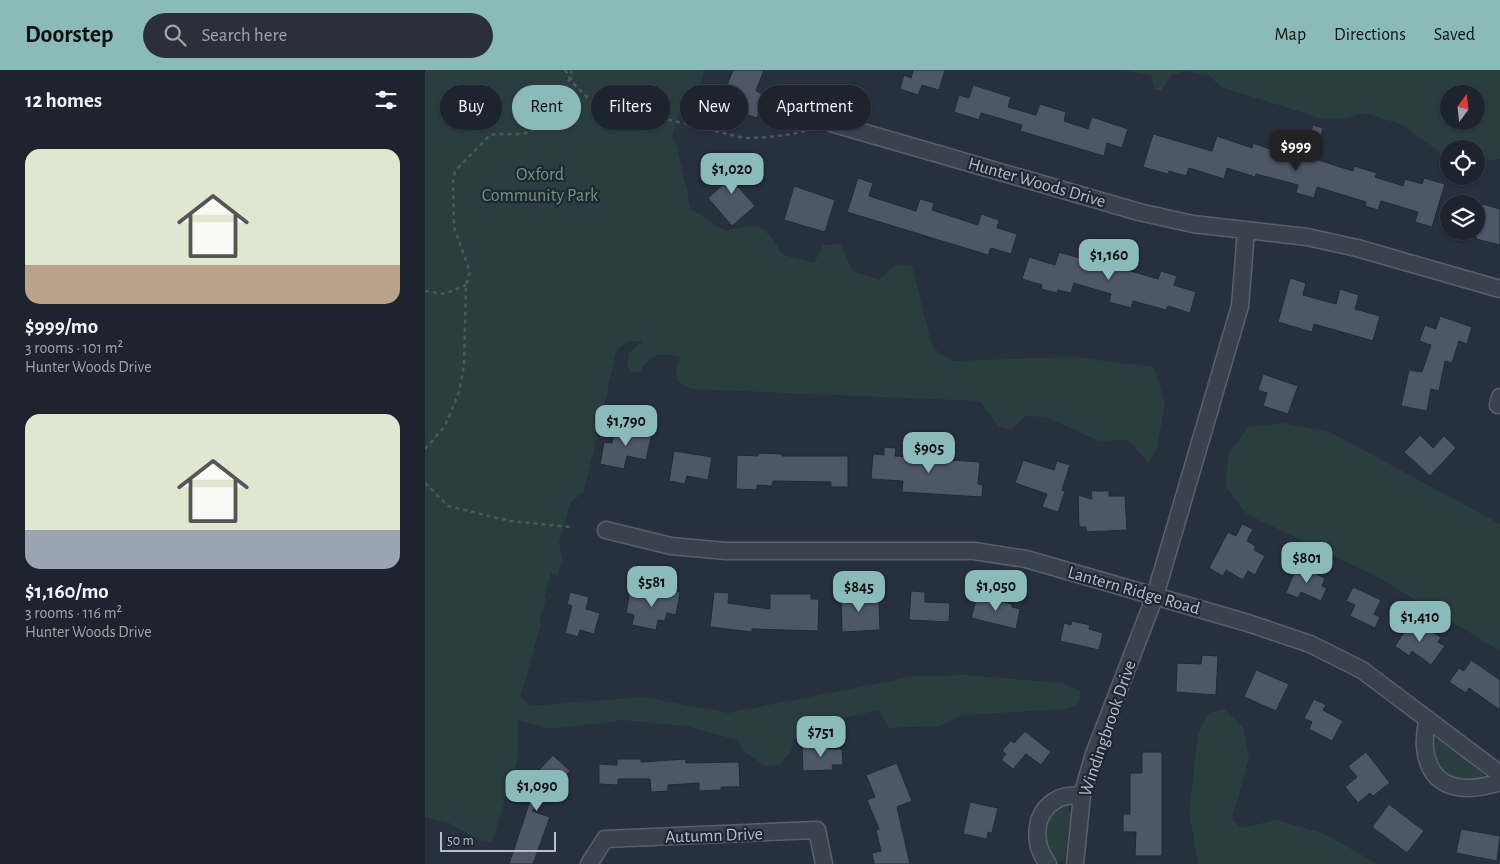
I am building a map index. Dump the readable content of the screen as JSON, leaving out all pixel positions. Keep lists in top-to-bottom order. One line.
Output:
{"streets":{"street":["Hunter Woods Drive","Lantern Ridge Road","Windingbrook Drive","Autumn Drive"]},"crossings":[["Lantern Ridge Road","Windingbrook Drive"]],"parks":["Oxford Community Park"],"scale_bar":"50 m","north":"top","page":{"header":"Doorstep","search":"Search here","nav":["Map","Directions","Saved"],"heading":"12 homes","chip":["Buy","Rent","Filters","New","Apartment"],"list":[{"name":"$999/mo","note":"3 rooms · 101 m² · Hunter Woods Drive"},{"name":"$1,160/mo","note":"3 rooms · 116 m² · Hunter Woods Drive"}],"price":["$999","$1,020","$1,160","$1,790","$905","$801","$581","$1,050","$845","$1,410","$751","$1,090"],"scale":"50 m"}}
